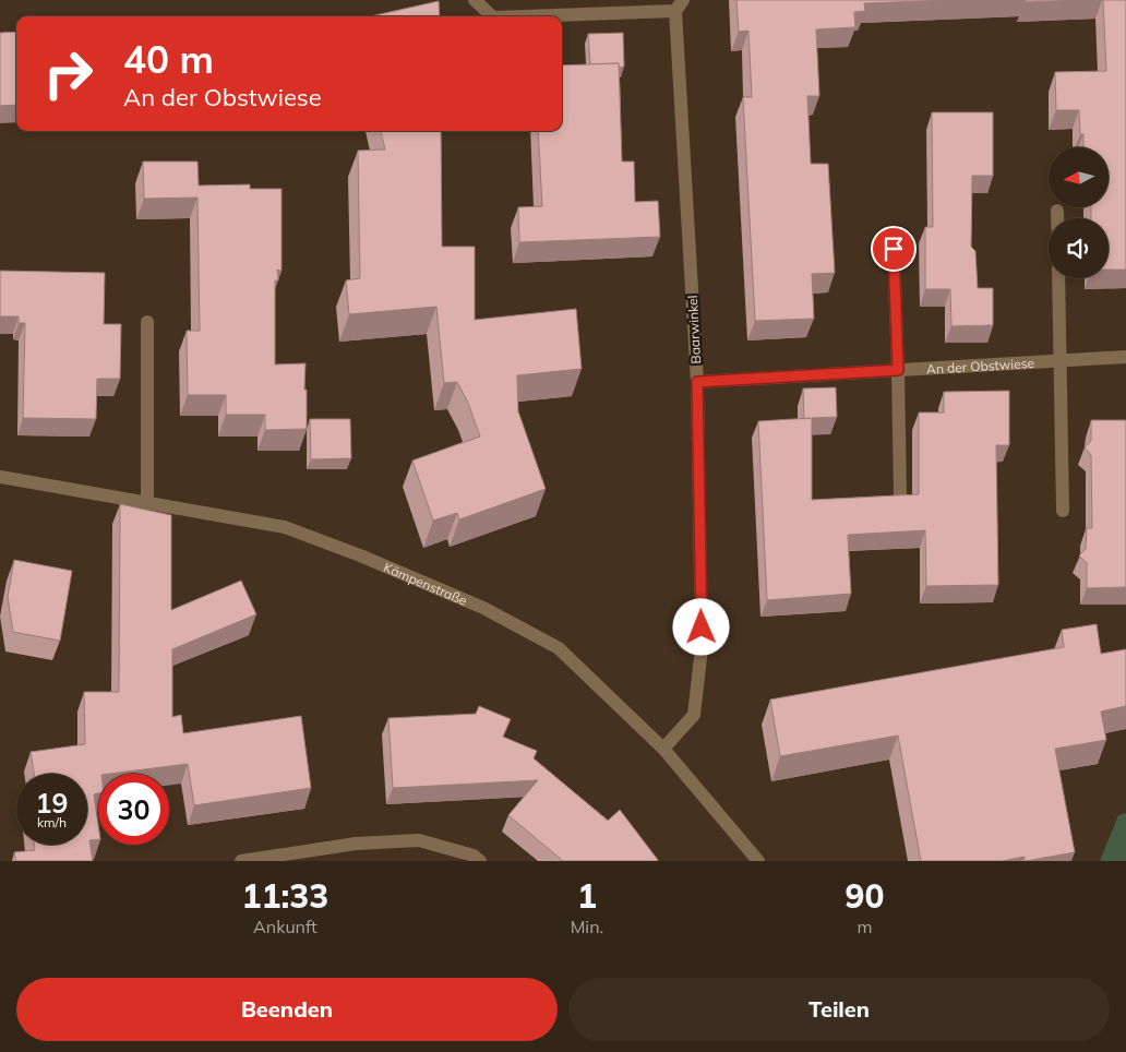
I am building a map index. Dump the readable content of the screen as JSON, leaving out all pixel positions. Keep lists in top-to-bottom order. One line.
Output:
{"streets":{"street":["Baarwinkel","An der Obstwiese","Kämpenstraße"]},"crossings":[["Baarwinkel","An der Obstwiese"],["Baarwinkel","Kämpenstraße"]],"north":"left","page":{"turn":["40 m","An der Obstwiese"],"speed":"19 km/h","limit":"30","eta":["11:33","Ankunft","1","Min.","90","m"],"buttons":["Beenden","Teilen"]}}
